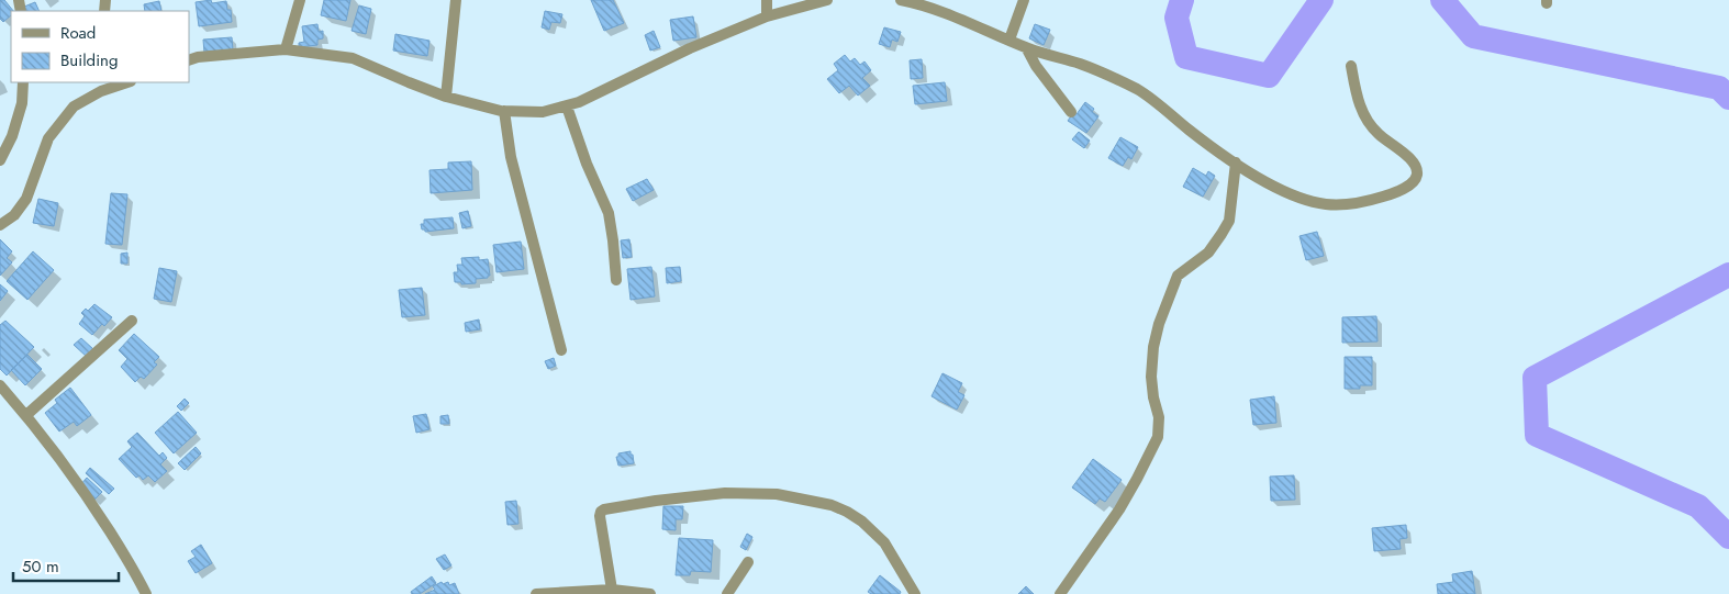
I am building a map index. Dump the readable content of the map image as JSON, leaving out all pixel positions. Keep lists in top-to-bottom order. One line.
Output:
{"legend":["Road","Building"],"scale_bar":"50 m"}
